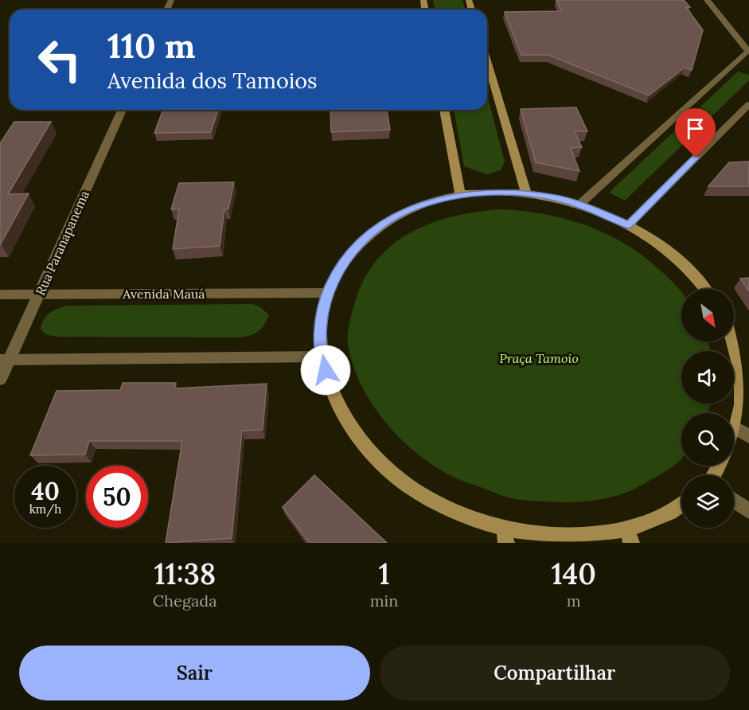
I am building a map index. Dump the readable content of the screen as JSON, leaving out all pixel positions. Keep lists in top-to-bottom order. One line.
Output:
{"streets":{"street":["Rua Paranapanema","Avenida Mauá"]},"crossings":[["Rua Paranapanema","Avenida Mauá"]],"parks":["Praça Tamoio"],"north":"bottom right","page":{"turn":["110 m","Avenida dos Tamoios"],"speed":"40 km/h","limit":"50","eta":["11:38","Chegada","1","min","140","m"],"buttons":["Sair","Compartilhar"]}}
